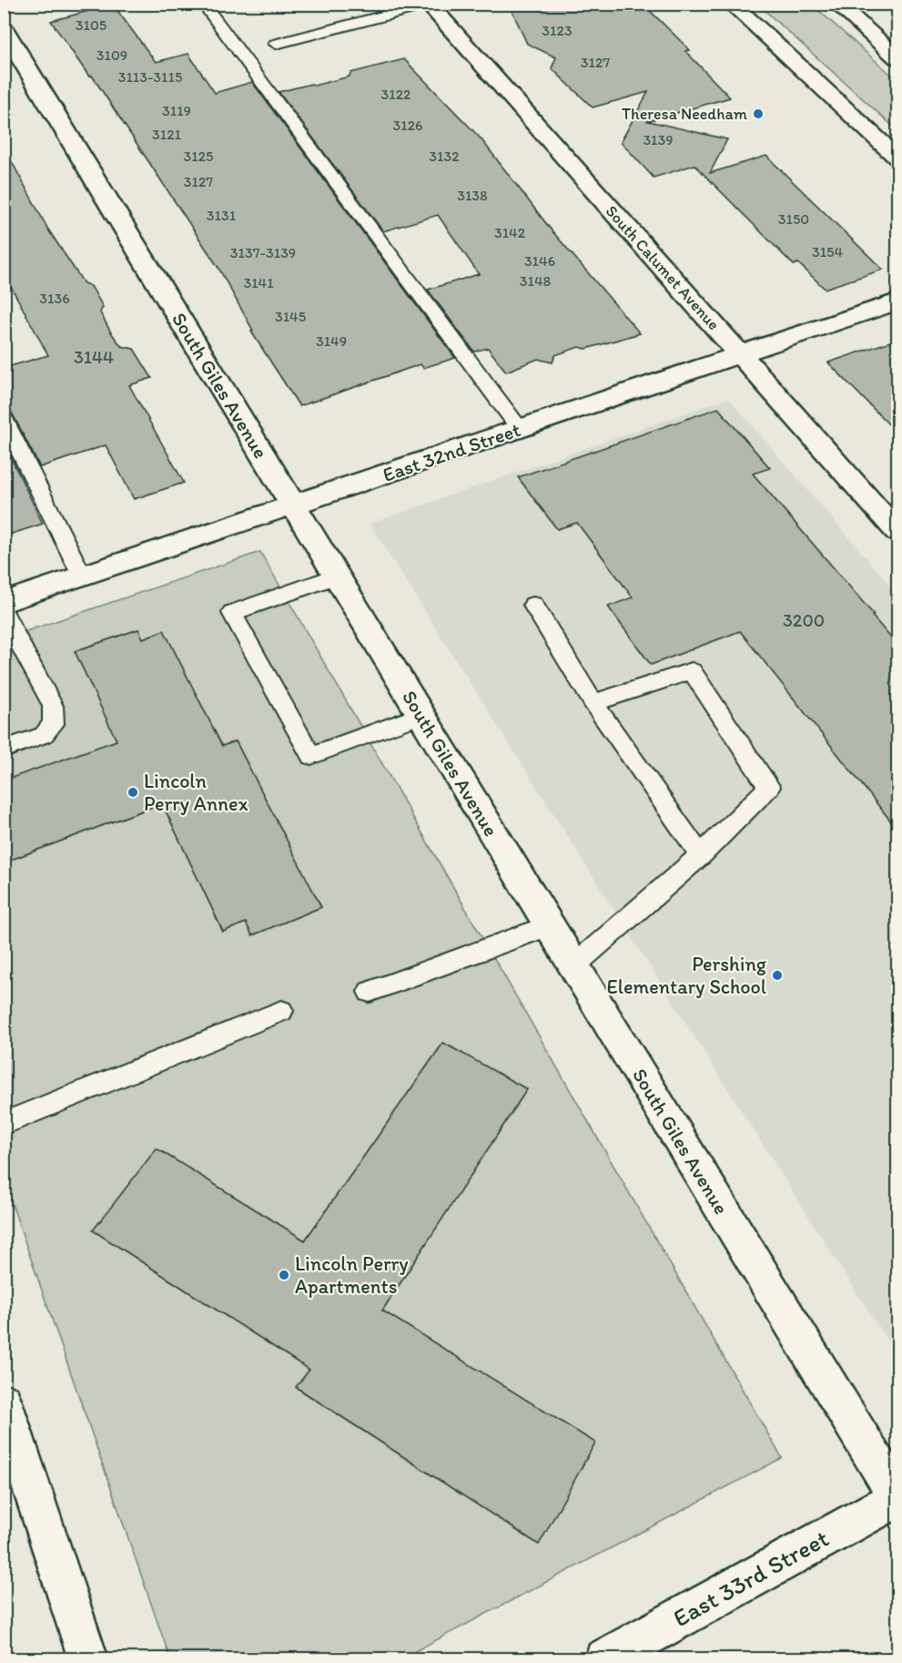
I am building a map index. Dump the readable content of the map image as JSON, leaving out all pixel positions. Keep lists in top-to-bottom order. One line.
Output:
{"streets":{"street":["South Calumet Avenue","South Giles Avenue","East 32nd Street","East 33rd Street"]},"crossings":[["South Calumet Avenue","East 32nd Street"],["South Giles Avenue","East 32nd Street"],["South Giles Avenue","East 33rd Street"]],"places":["Theresa Needham","Lincoln Perry Annex","Pershing Elementary School","Lincoln Perry Apartments"],"house_numbers":["3105","3123","3109","3127","3113-3115","3122","3119","3126","3121","3139","3125","3132","3127","3138","3131","3150","3142","3154","3137-3139","3146","3148","3141","3136","3145","3149","3144","3200"]}
